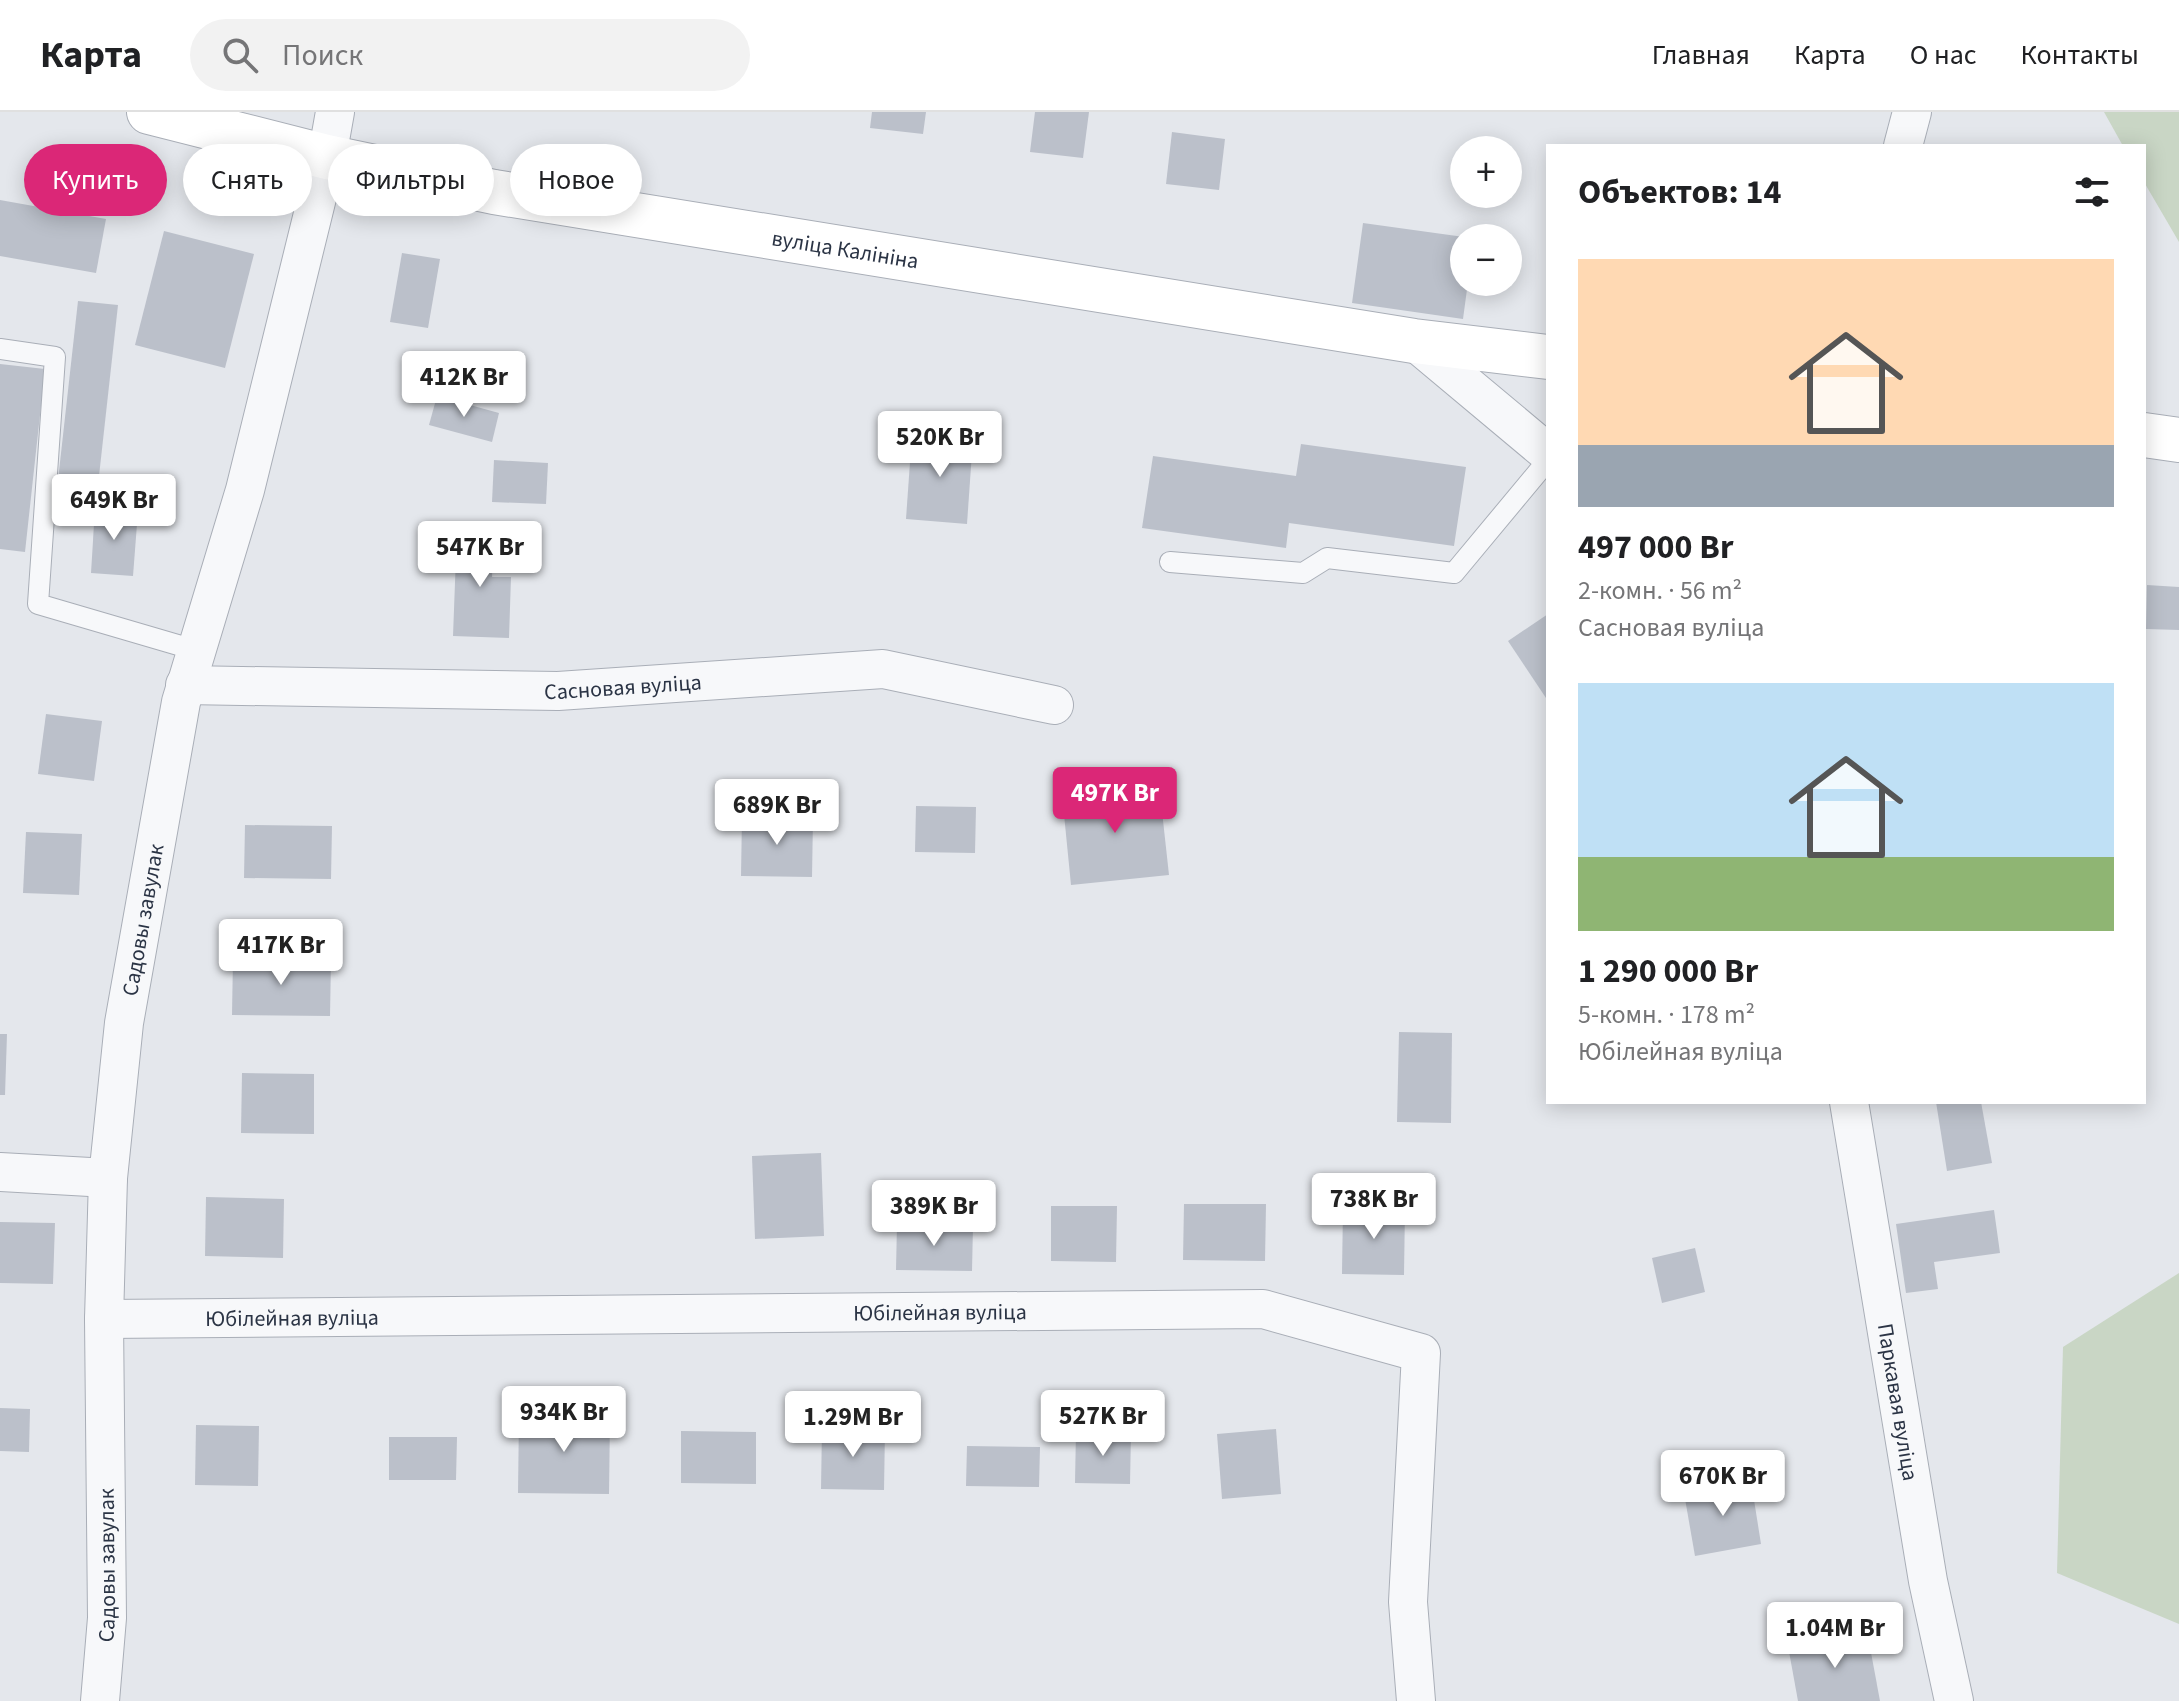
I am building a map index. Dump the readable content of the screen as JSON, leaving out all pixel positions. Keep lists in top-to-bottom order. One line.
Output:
{"streets":{"street":["вуліца Калініна","Сасновая вуліца","Садовы завулак","Юбілейная вуліца","Паркавая вуліца"]},"crossings":[["вуліца Калініна","Садовы завулак"],["Сасновая вуліца","Садовы завулак"],["Садовы завулак","Юбілейная вуліца"]],"page":{"header":"Карта","search":"Поиск","nav":["Главная","Карта","О нас","Контакты"],"map_buttons":["+","−"],"chip":["Купить","Снять","Фильтры","Новое"],"heading":"Объектов: 14","list":[{"name":"497 000 Br","note":"2-комн. · 56 m² · Сасновая вуліца"},{"name":"1 290 000 Br","note":"5-комн. · 178 m² · Юбілейная вуліца"}],"price":["412K Br","520K Br","649K Br","547K Br","497K Br","689K Br","417K Br","738K Br","389K Br","934K Br","527K Br","1.29M Br","670K Br","1.04M Br"]}}
